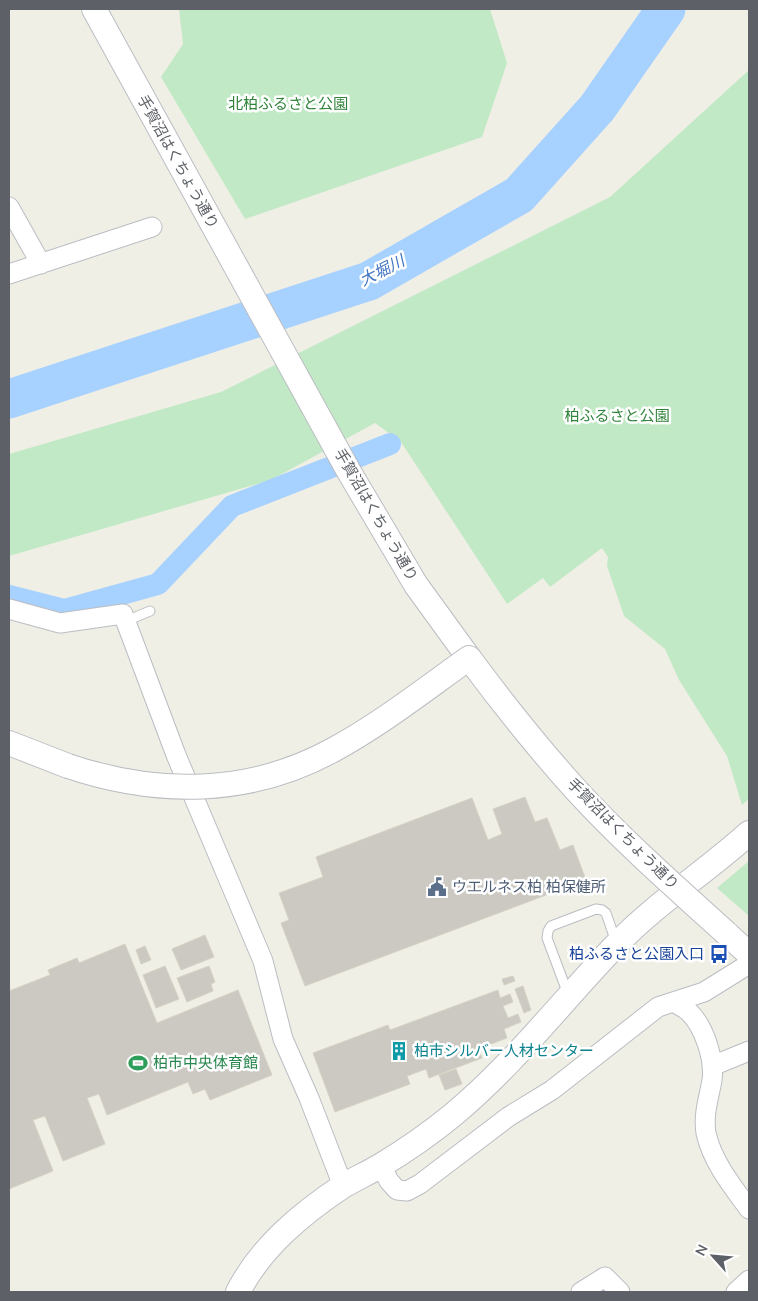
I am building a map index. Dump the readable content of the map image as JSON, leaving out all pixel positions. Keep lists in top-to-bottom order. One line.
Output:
{"streets":{"street":["手賀沼はくちょう通り"]},"water":["大堀川"],"parks":["北柏ふるさと公園","柏ふるさと公園"],"places":{"public building":["ウエルネス柏 柏保健所"],"bus stop":["柏ふるさと公園入口"],"building":["柏市シルバー人材センター"],"sports":["柏市中央体育館"]},"north":"top left"}
